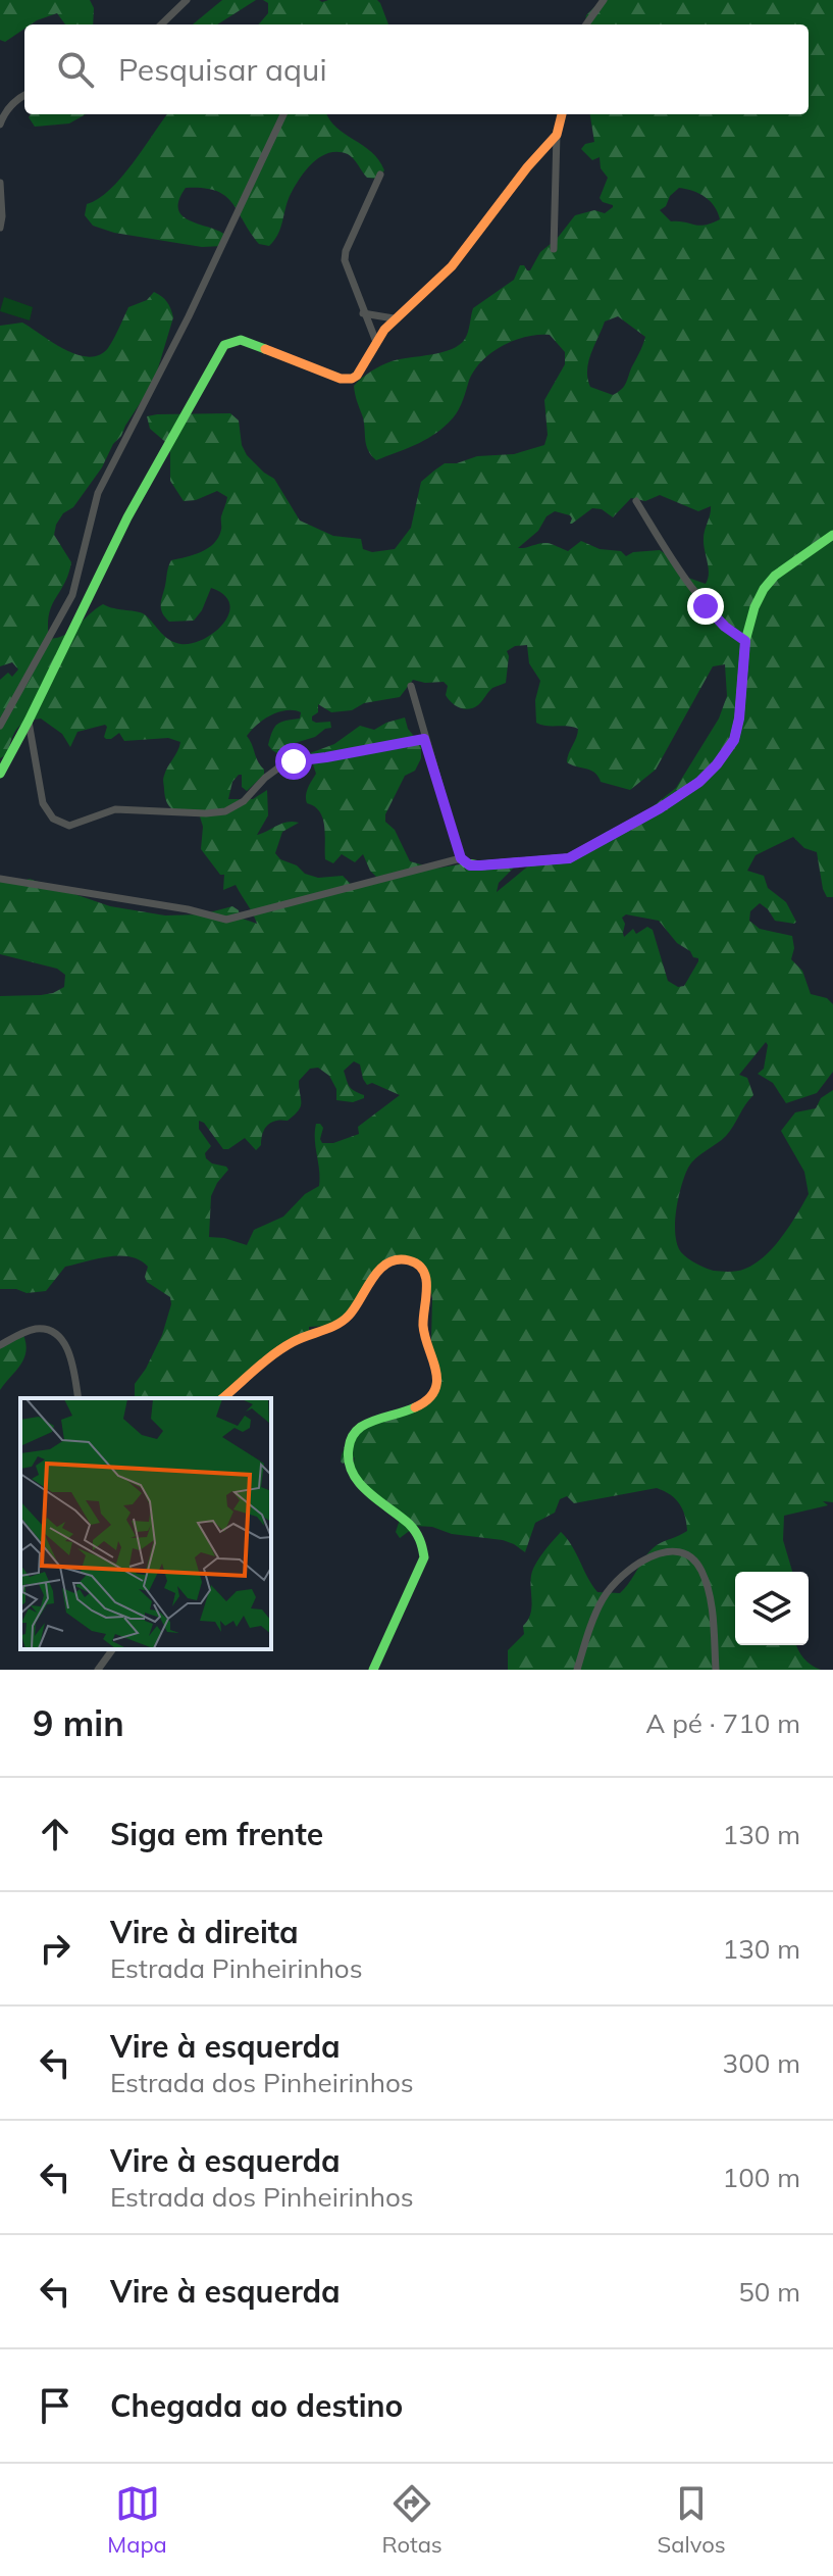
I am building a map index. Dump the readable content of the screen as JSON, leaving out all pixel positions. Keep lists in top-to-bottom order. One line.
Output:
{"page":{"search":"Pesquisar aqui","heading":["9 min","A pé · 710 m"],"list":[["Siga em frente","130 m"],["Vire à direita","Estrada Pinheirinhos","130 m"],["Vire à esquerda","Estrada dos Pinheirinhos","300 m"],["Vire à esquerda","Estrada dos Pinheirinhos","100 m"],["Vire à esquerda","50 m"],"Chegada ao destino"],"nav":["Mapa","Rotas","Salvos"]}}
